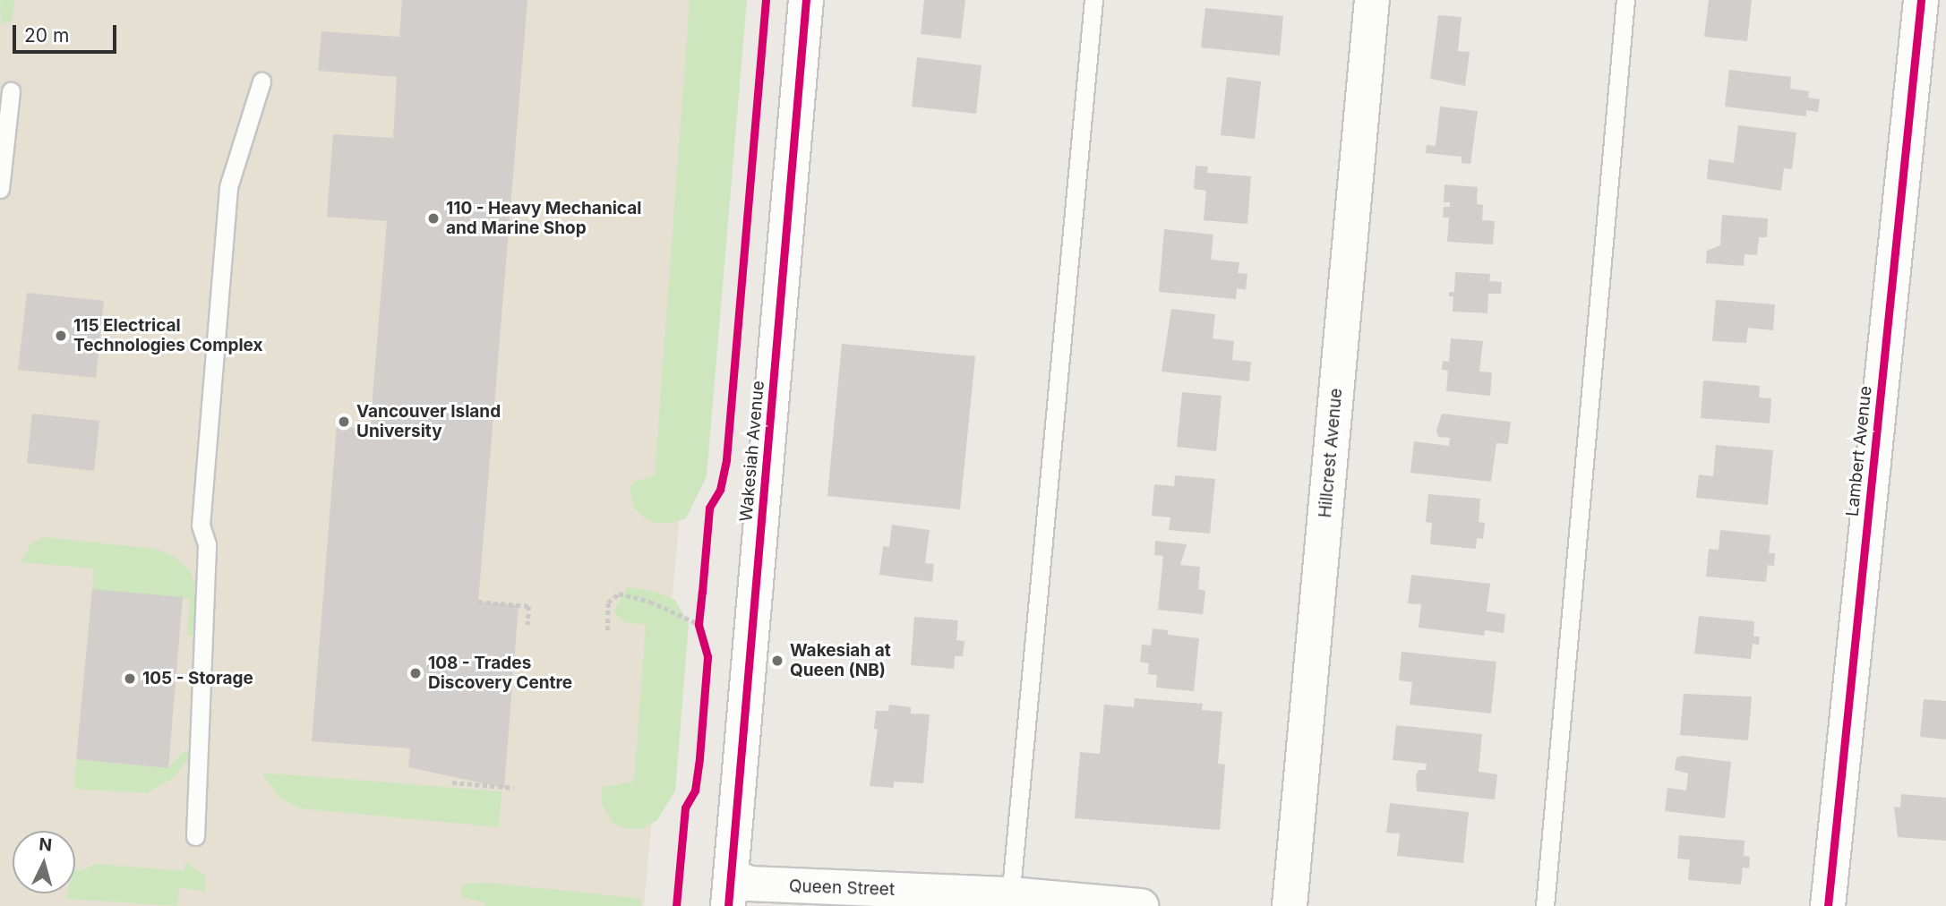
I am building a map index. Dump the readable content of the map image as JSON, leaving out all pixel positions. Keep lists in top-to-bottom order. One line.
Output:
{"streets":{"street":["Wakesiah Avenue","Lambert Avenue","Hillcrest Avenue","Queen Street"]},"crossings":[["Wakesiah Avenue","Queen Street"]],"places":["110 - Heavy Mechanical and Marine Shop","115 Electrical Technologies Complex","Vancouver Island University","Wakesiah at Queen (NB)","108 - Trades Discovery Centre","105 - Storage"],"scale_bar":"20 m","north":"top"}
